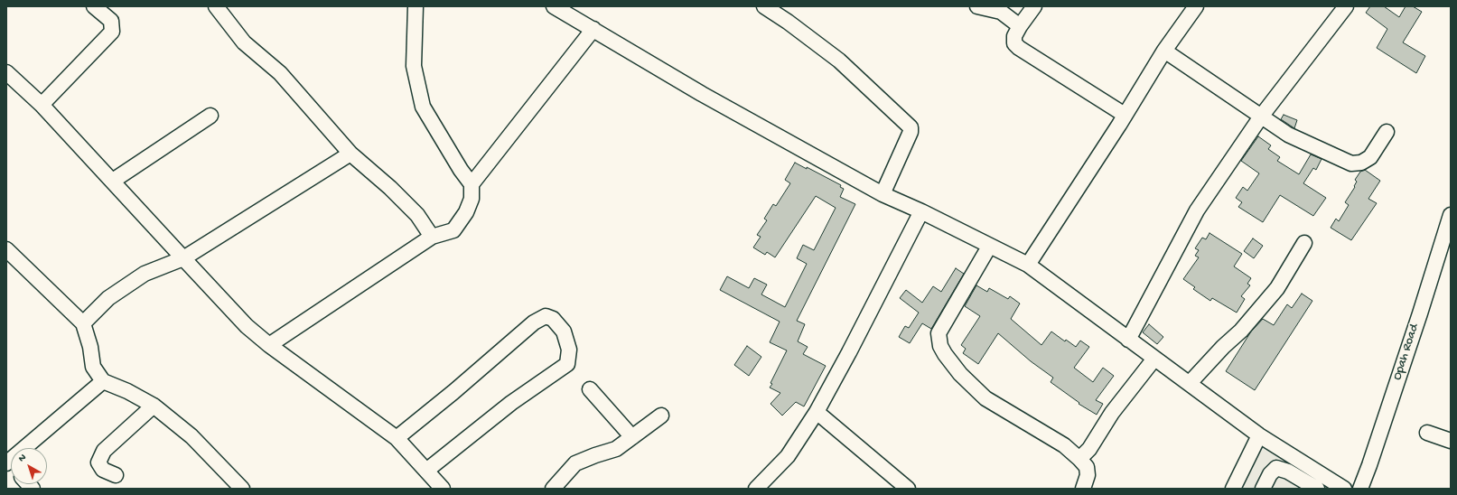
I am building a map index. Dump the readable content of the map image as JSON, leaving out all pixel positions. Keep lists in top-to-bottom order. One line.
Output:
{"streets":{"street":["Opah Road"]},"north":"top left"}
